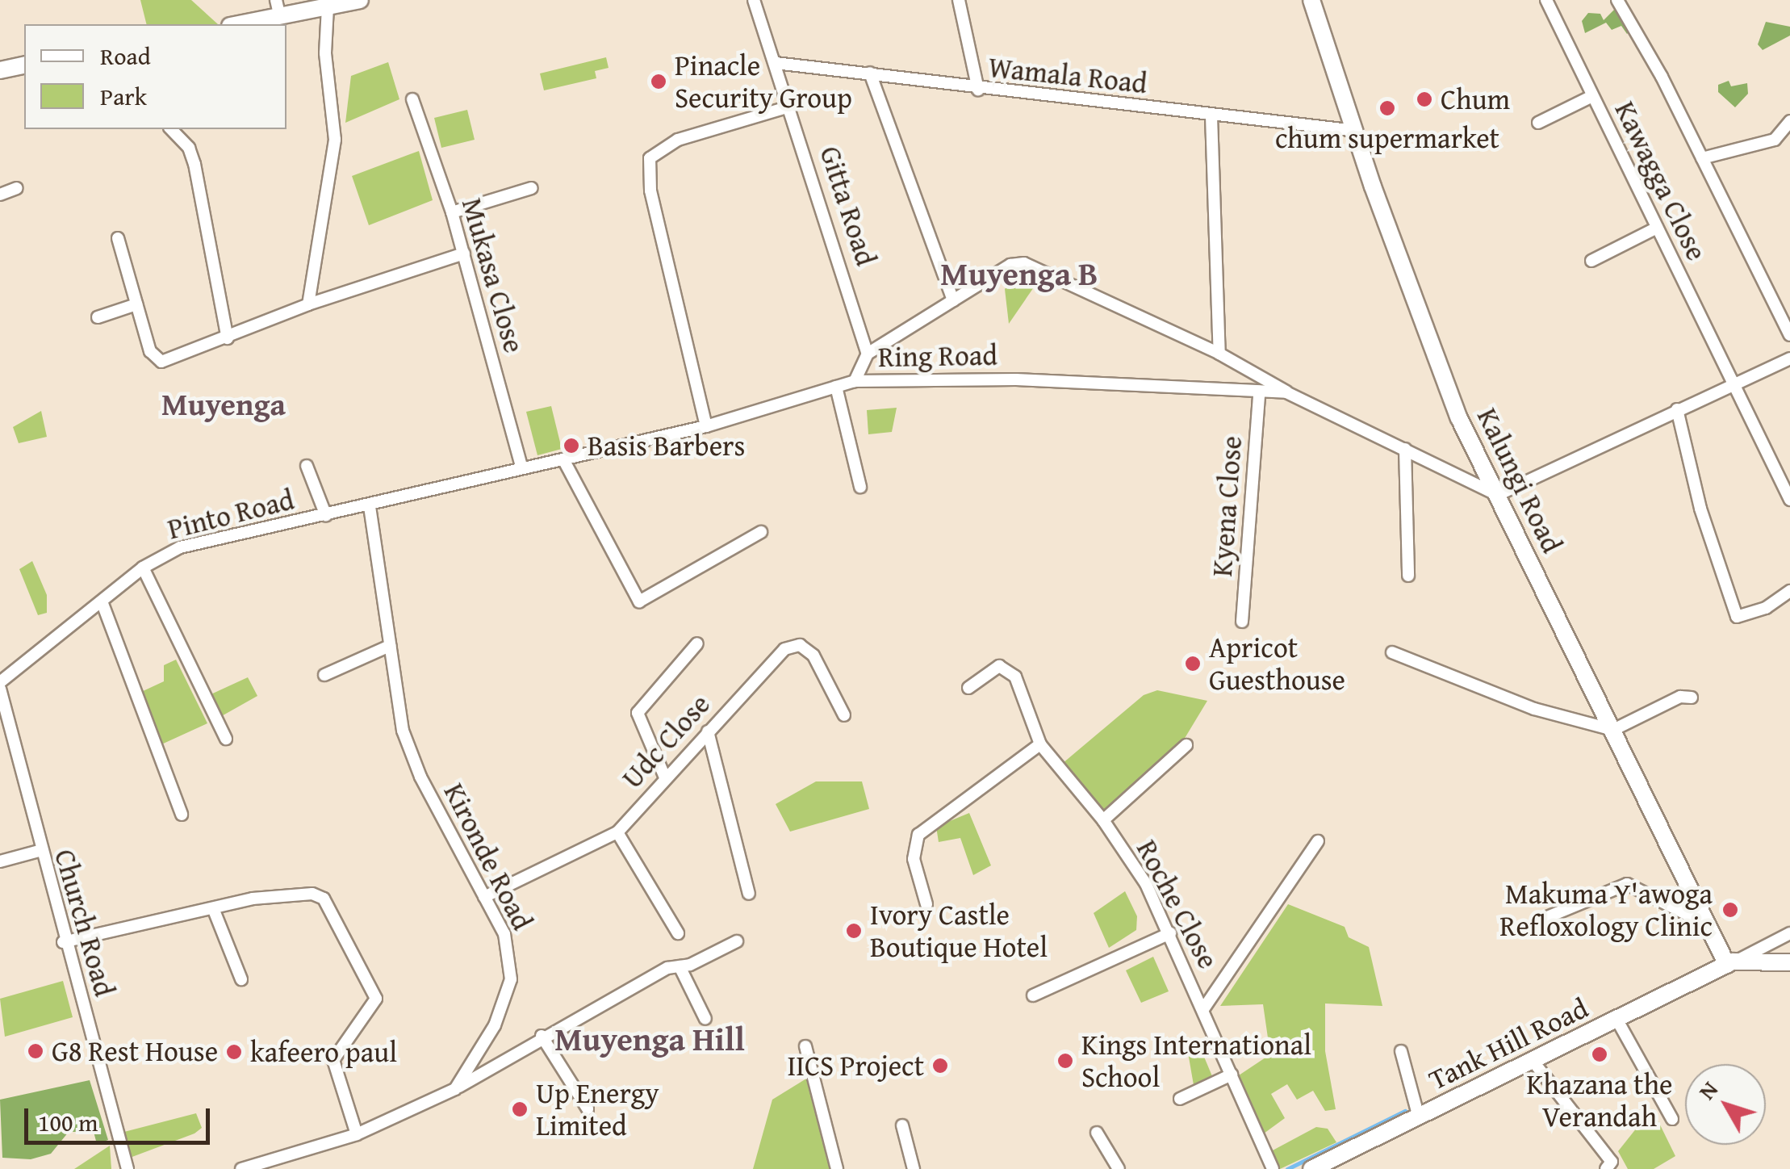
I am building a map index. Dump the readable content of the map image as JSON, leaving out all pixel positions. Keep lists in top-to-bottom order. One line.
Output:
{"streets":{"street":["Wamala Road","Kawagga Close","Gitta Road","Mukasa Close","Ring Road","Kalungi Road","Kyena Close","Pinto Road","Udc Close","Kironde Road","Roche Close","Church Road","Tank Hill Road"]},"crossings":[["Wamala Road","Gitta Road"],["Wamala Road","Kalungi Road"],["Mukasa Close","Ring Road"],["Ring Road","Kalungi Road"],["Ring Road","Kyena Close"],["Ring Road","Pinto Road"],["Ring Road","Kironde Road"],["Kalungi Road","Tank Hill Road"],["Pinto Road","Kironde Road"],["Udc Close","Kironde Road"]],"districts":["Muyenga B","Muyenga","Muyenga Hill"],"places":["Pinacle Security Group","Chum","chum supermarket","Basis Barbers","Apricot Guesthouse","Makuma Y'awoga Refloxology Clinic","Ivory Castle Boutique Hotel","G8 Rest House","kafeero paul","Khazana the Verandah","Kings International School","IICS Project","Up Energy Limited"],"legend":["Road","Park"],"scale_bar":"100 m","north":"top left"}
